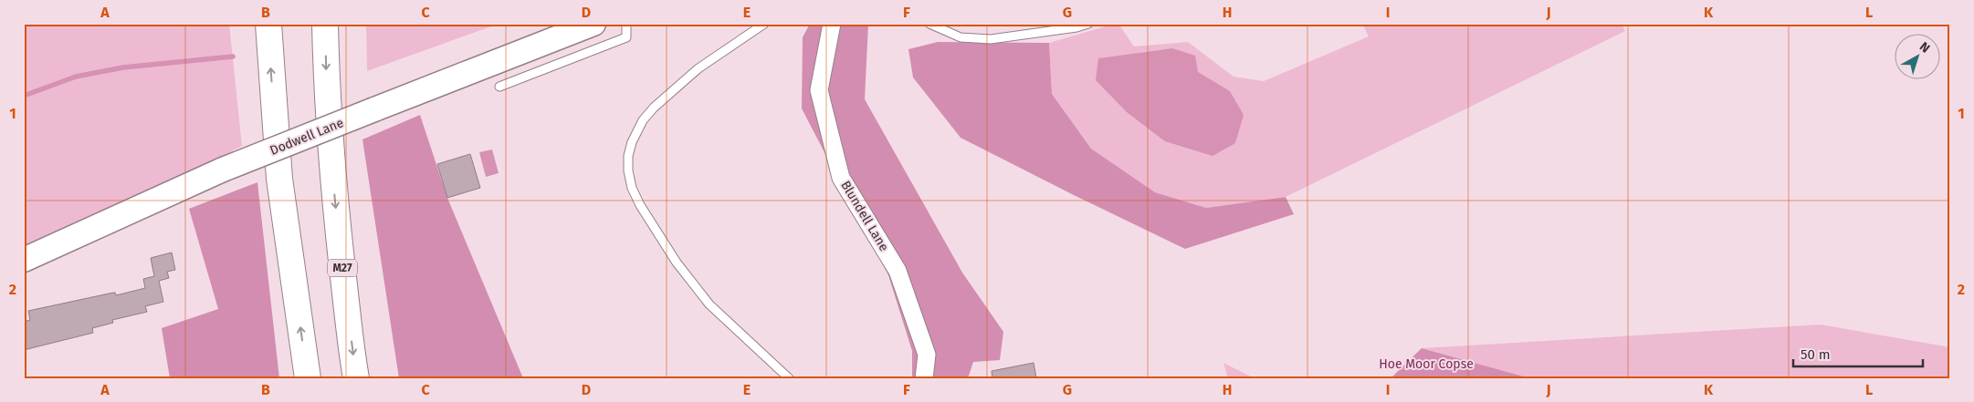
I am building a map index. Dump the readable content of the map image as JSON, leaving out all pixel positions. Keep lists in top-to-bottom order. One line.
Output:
{"streets":{"highway":["M27"],"street":["Dodwell Lane","Blundell Lane"]},"parks":["Hoe Moor Copse"],"scale_bar":"50 m","north":"top right","grid":{"columns":["A","B","C","D","E","F","G","H","I","J","K","L"],"rows":["1","2"]}}
